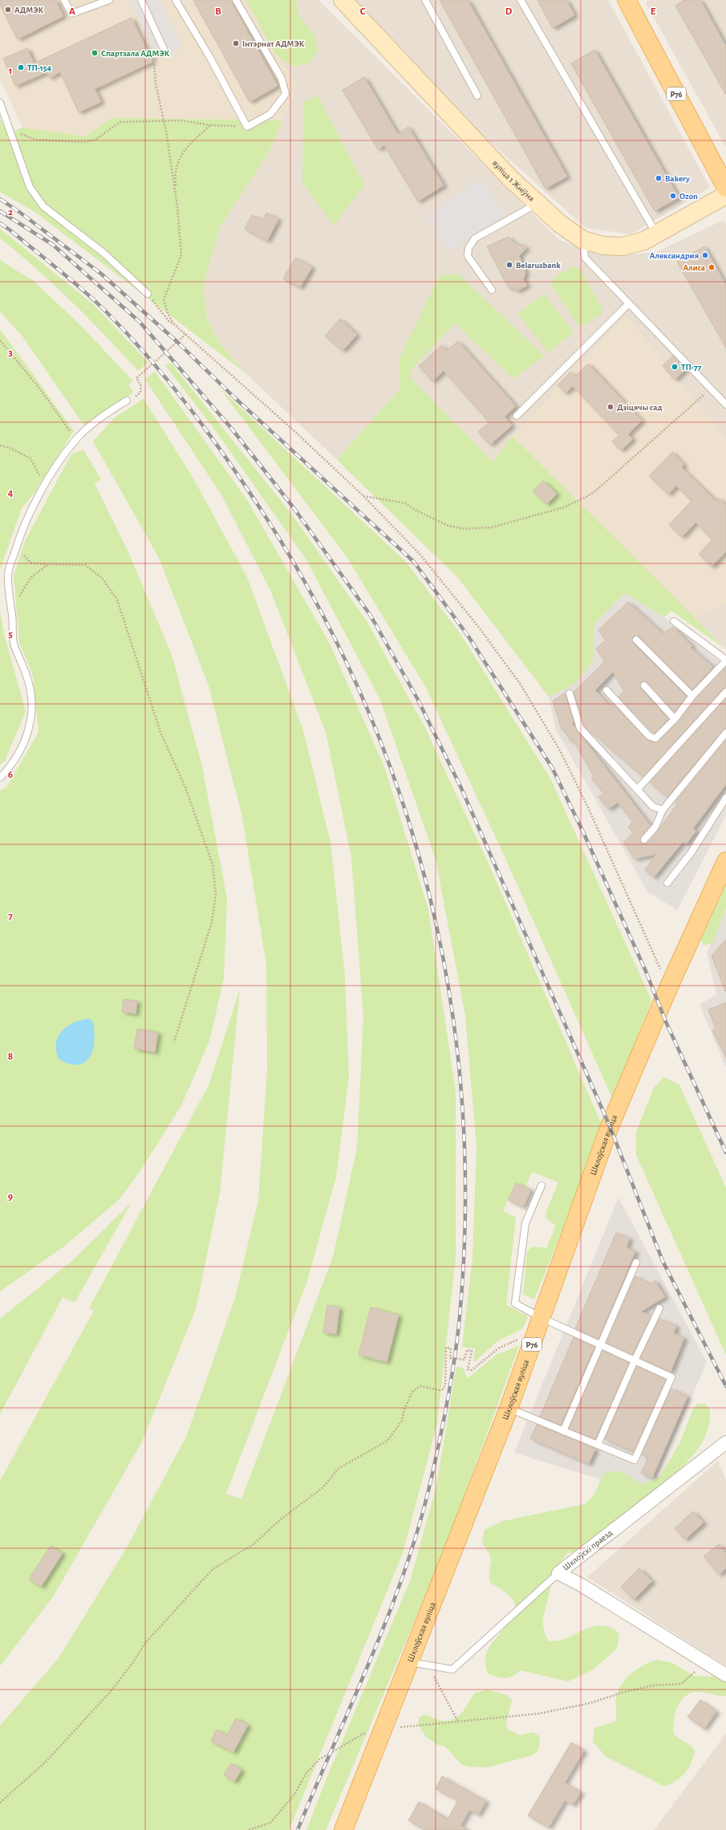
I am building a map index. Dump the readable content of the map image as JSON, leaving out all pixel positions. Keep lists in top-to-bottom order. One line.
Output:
{"streets":{"main road":["Р76","вуліца 1 Жніўня","Шклоўская вуліца"],"street":["Шклоўскі праезд"]},"places":["АДМЭК","Інтэрнат АДМЭК","Спартзала АДМЭК","ТП-154","Bakery","Ozon","Александрия","Belarusbank","Алиса","ТП-77","Дзіцячы сад"],"grid":{"columns":["A","B","C","D","E"],"rows":["1","2","3","4","5","6","7","8","9"]}}
